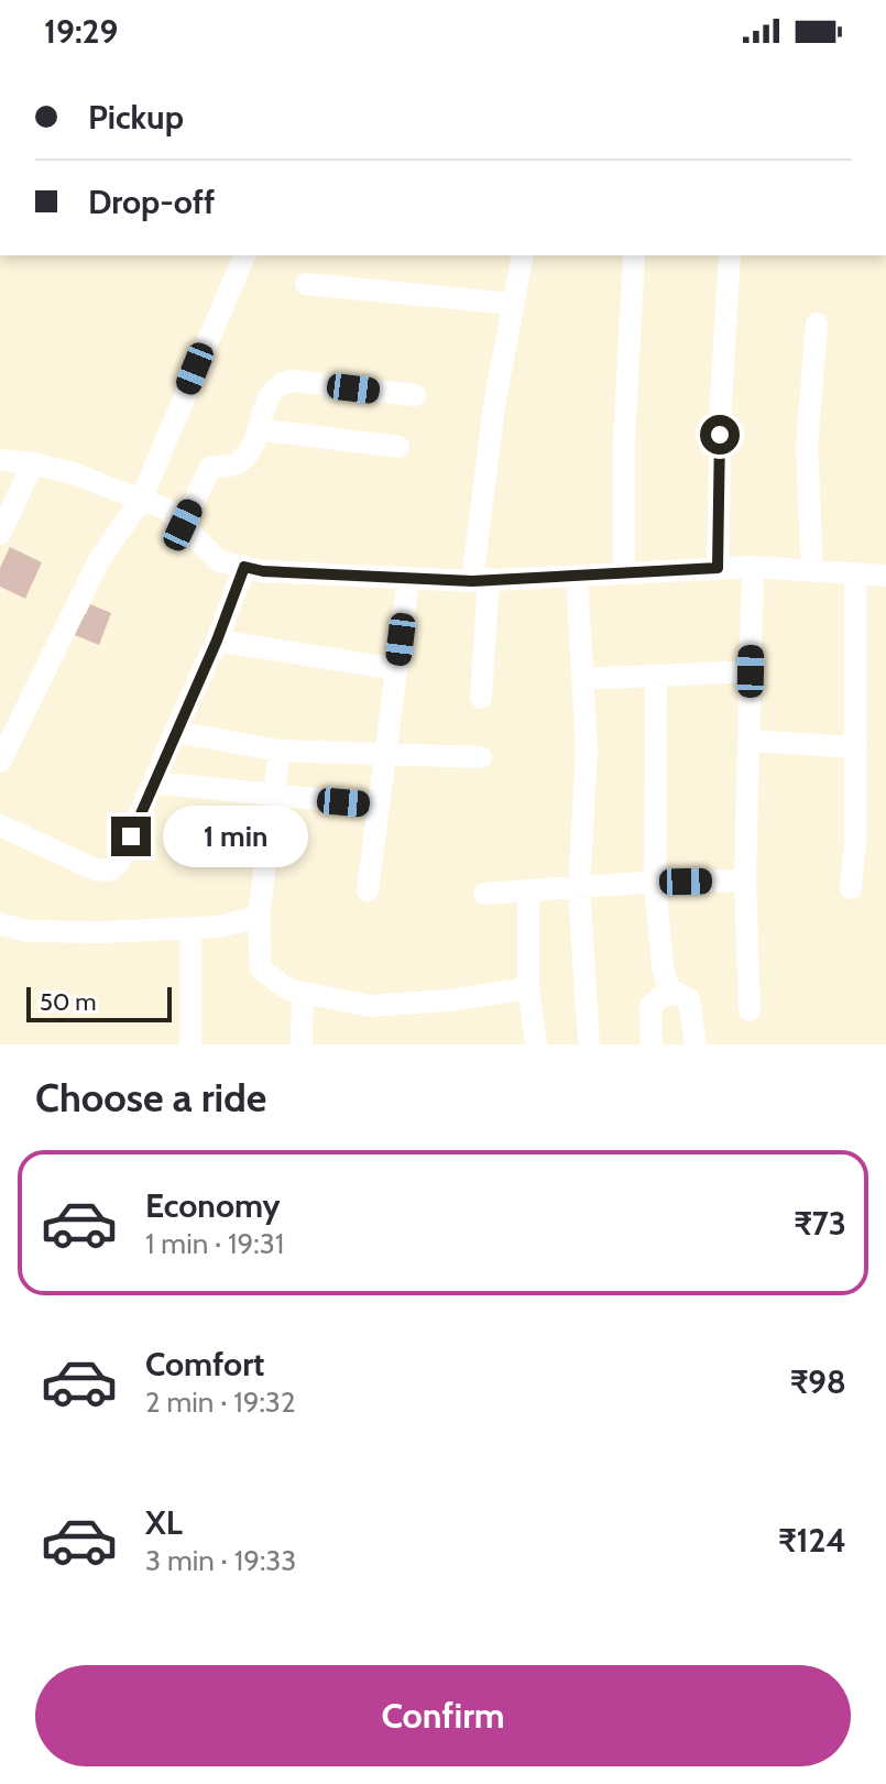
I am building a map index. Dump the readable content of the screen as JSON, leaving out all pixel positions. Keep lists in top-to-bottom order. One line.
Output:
{"scale_bar":"50 m","page":{"status":"19:29","banner":["Pickup","Drop-off"],"bubble":"1 min","scale":"50 m","heading":"Choose a ride","list":[{"name":"Economy","note":"1 min · 19:31","value":"₹73"},{"name":"Comfort","note":"2 min · 19:32","value":"₹98"},{"name":"XL","note":"3 min · 19:33","value":"₹124"}],"buttons":"Confirm"}}
